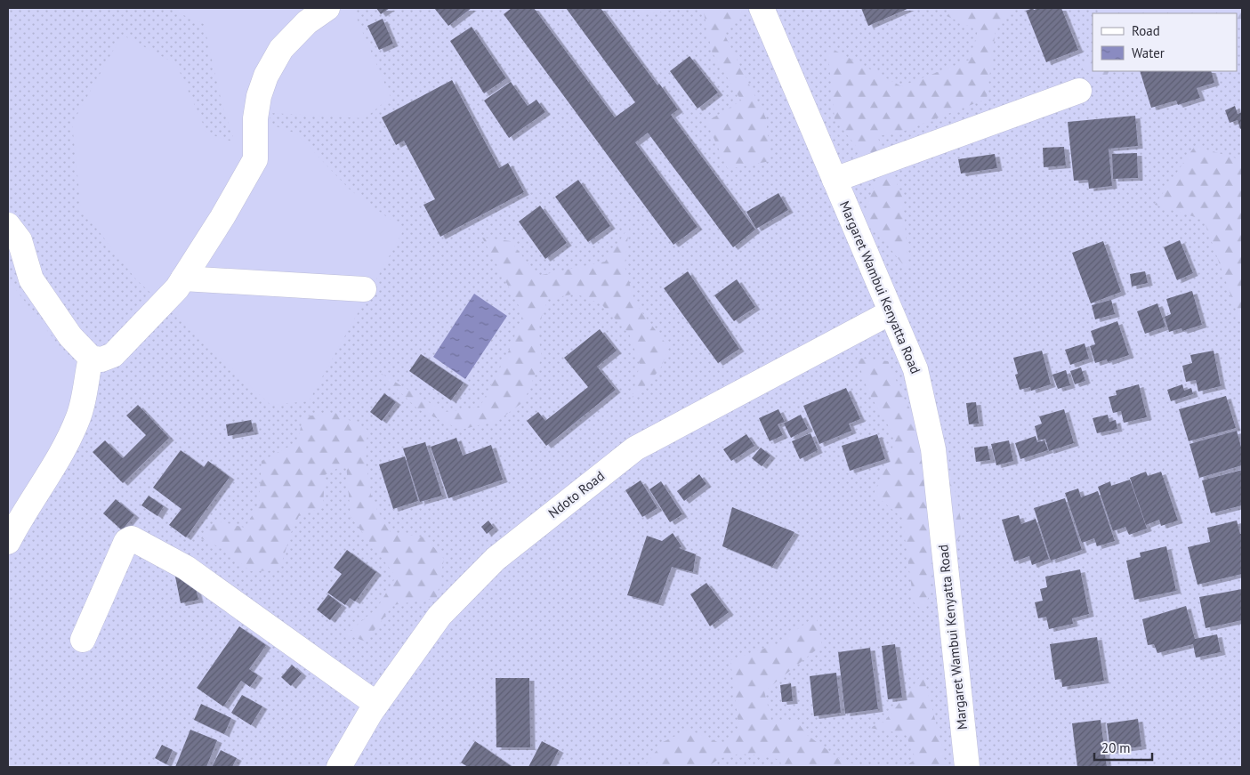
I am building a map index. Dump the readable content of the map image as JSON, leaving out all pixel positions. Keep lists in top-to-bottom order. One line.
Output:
{"streets":{"street":["Margaret Wambui Kenyatta Road","Ndoto Road"]},"crossings":[["Margaret Wambui Kenyatta Road","Ndoto Road"]],"legend":["Road","Water"],"scale_bar":"20 m"}
